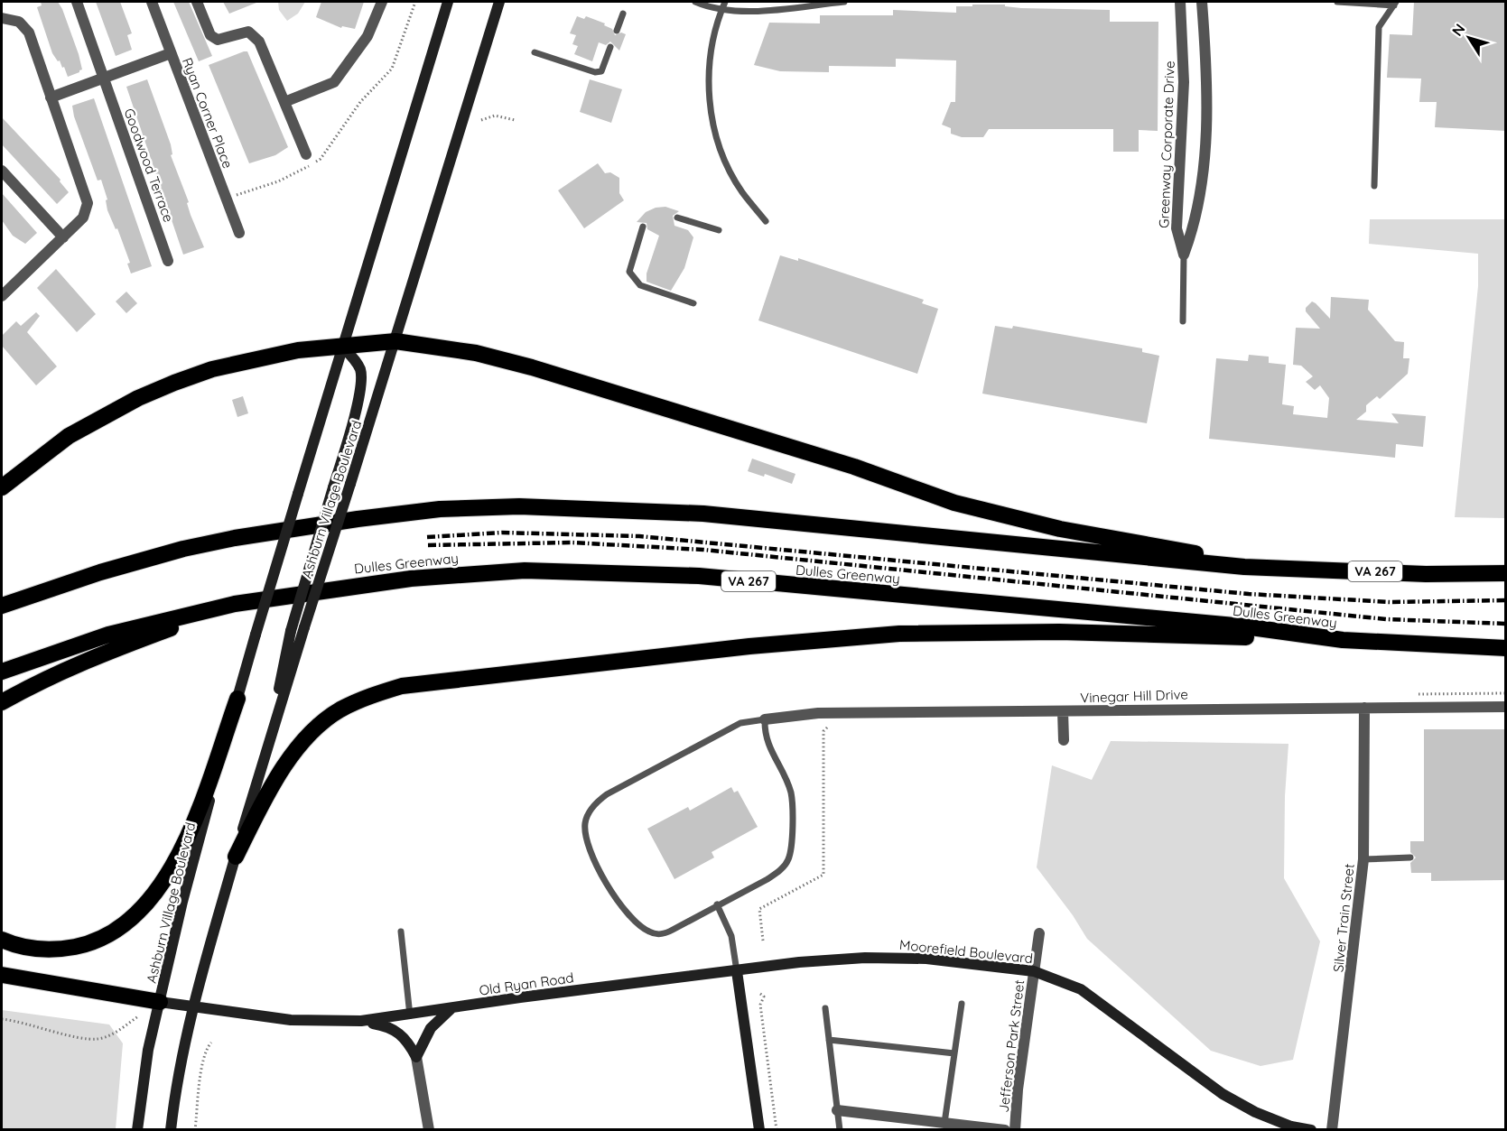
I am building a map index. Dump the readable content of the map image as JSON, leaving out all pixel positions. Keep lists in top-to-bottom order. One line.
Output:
{"streets":{"highway":["Dulles Greenway","VA 267"],"main road":["Ashburn Village Boulevard","Moorefield Boulevard","Old Ryan Road"],"street":["Ryan Corner Place","Greenway Corporate Drive","Goodwood Terrace","Vinegar Hill Drive","Silver Train Street","Jefferson Park Street"]},"crossings":[["Ashburn Village Boulevard","Old Ryan Road"],["Vinegar Hill Drive","Silver Train Street"],["Moorefield Boulevard","Old Ryan Road"],["Moorefield Boulevard","Jefferson Park Street"]],"north":"top left"}
